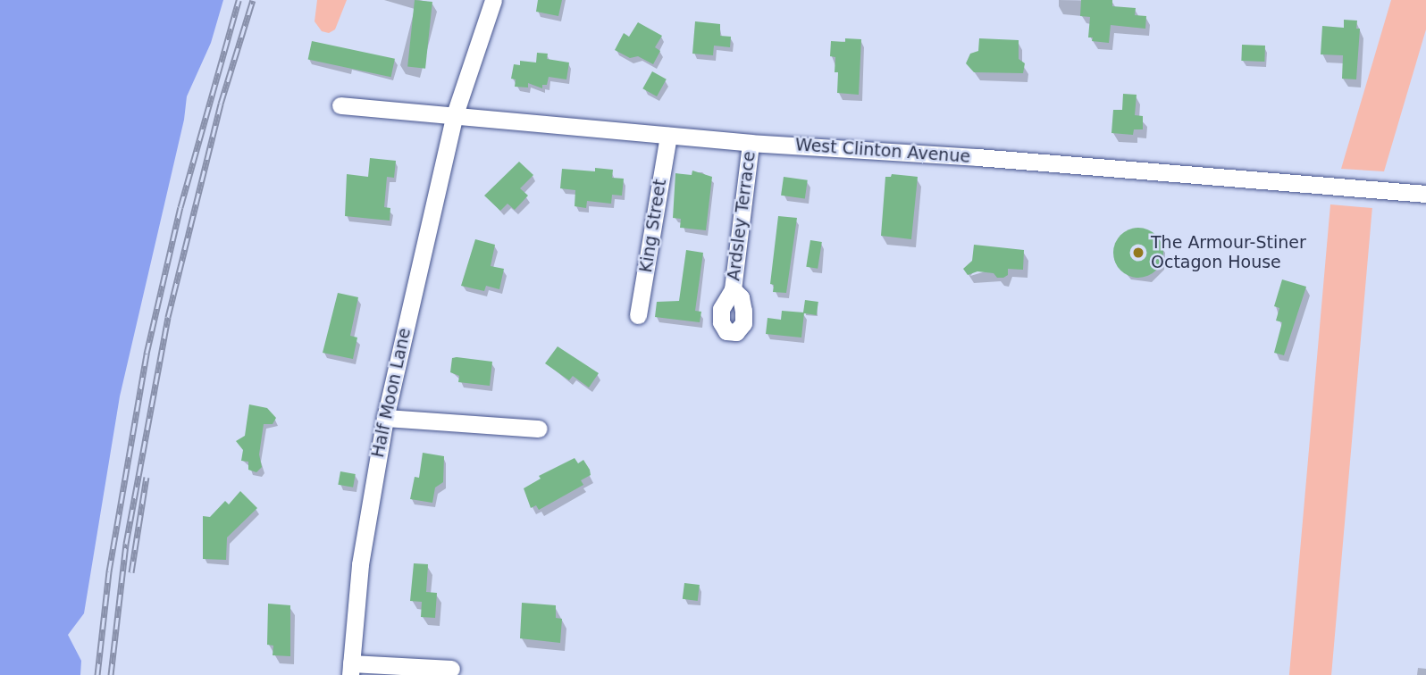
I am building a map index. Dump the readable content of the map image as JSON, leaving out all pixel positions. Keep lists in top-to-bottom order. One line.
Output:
{"streets":{"street":["West Clinton Avenue","Ardsley Terrace","King Street","Half Moon Lane"]},"crossings":[["West Clinton Avenue","Ardsley Terrace"],["West Clinton Avenue","King Street"],["West Clinton Avenue","Half Moon Lane"]],"places":["The Armour-Stiner Octagon House"]}
